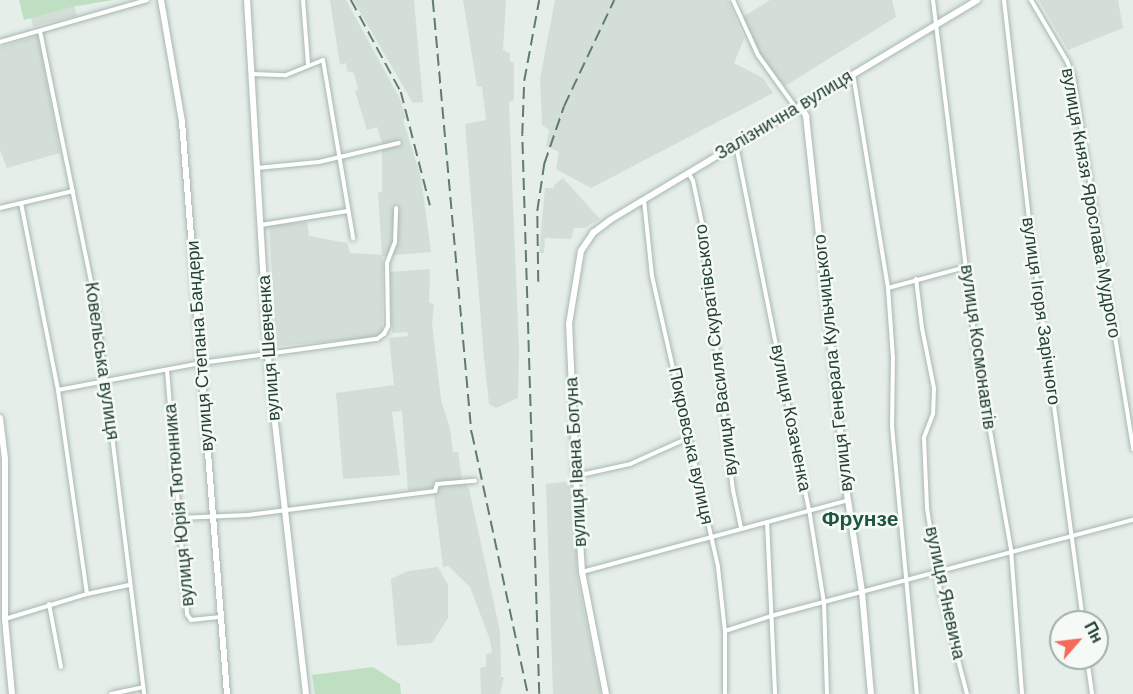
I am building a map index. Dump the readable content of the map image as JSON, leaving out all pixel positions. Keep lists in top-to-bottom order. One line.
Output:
{"streets":{"street":["Залізнична вулиця","вулиця Князя Ярослава Мудрого","вулиця Ігоря Зарічного","вулиця Степана Бандери","вулиця Космонавтів","вулиця Шевченка","вулиця Василя Скуратівського","Ковельська вулиця","вулиця Генерала Кульчицького","вулиця Козаченка","Покровська вулиця","вулиця Івана Богуна","вулиця Юрія Тютюнника","вулиця Яневича"]},"crossings":[["Залізнична вулиця","вулиця Космонавтів"],["Залізнична вулиця","вулиця Василя Скуратівського"],["Залізнична вулиця","вулиця Генерала Кульчицького"],["Залізнична вулиця","вулиця Козаченка"],["Залізнична вулиця","Покровська вулиця"],["Залізнична вулиця","вулиця Івана Богуна"],["вулиця Степана Бандери","вулиця Юрія Тютюнника"]],"districts":["Фрунзе"],"north":"top right"}
